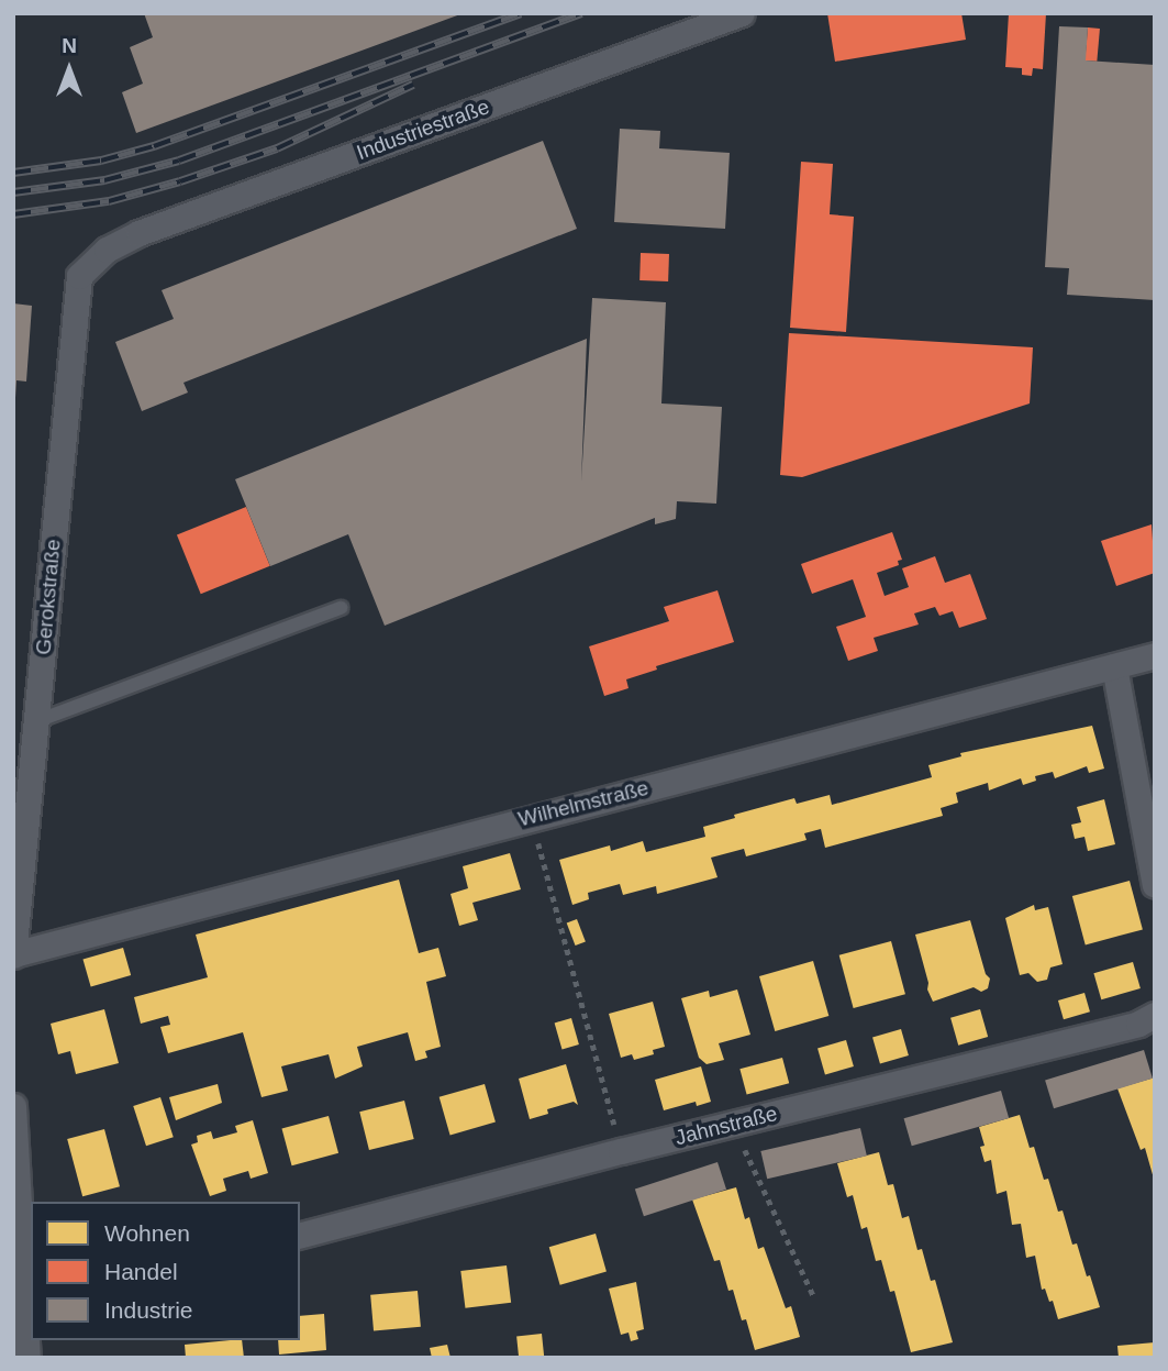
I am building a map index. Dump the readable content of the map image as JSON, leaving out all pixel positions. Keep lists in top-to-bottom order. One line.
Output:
{"streets":{"street":["Industriestraße","Gerokstraße","Wilhelmstraße","Jahnstraße"]},"crossings":[["Industriestraße","Gerokstraße"],["Gerokstraße","Wilhelmstraße"]],"legend":["Wohnen","Handel","Industrie"],"north":"top"}
